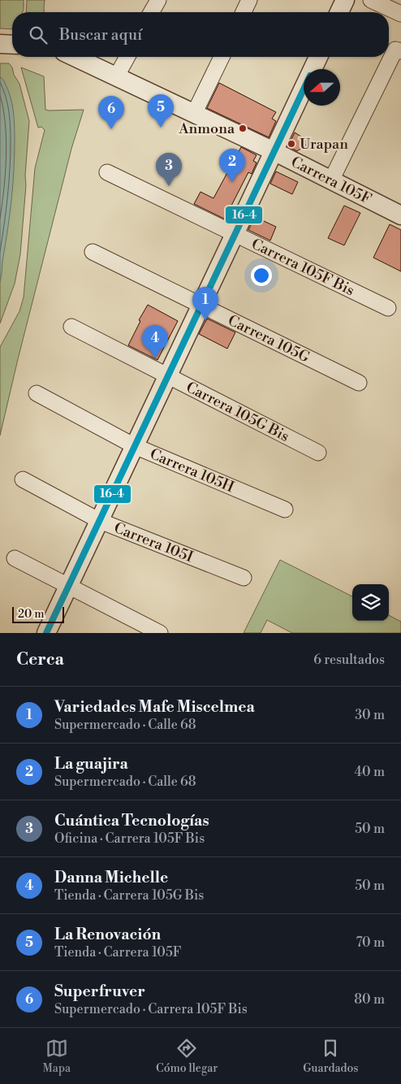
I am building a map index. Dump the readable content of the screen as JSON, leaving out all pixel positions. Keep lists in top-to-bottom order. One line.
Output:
{"streets":{"street":["Carrera 105F","Carrera 105F Bis","Carrera 105G","Carrera 105G Bis","Carrera 105H","Carrera 105I"]},"places":["Anmona","Urapan"],"lines":["transit line 16-4"],"scale_bar":"20 m","north":"left","page":{"search":"Buscar aquí","pins":["5","6","2","3","1","4"],"scale":"20 m","heading":["Cerca","6 resultados"],"list":[{"mark":"1","name":"Variedades Mafe Miscelmea","note":"Supermercado · Calle 68","value":"30 m"},{"mark":"2","name":"La guajira","note":"Supermercado · Calle 68","value":"40 m"},{"mark":"3","name":"Cuántica Tecnologías","note":"Oficina · Carrera 105F Bis","value":"50 m"},{"mark":"4","name":"Danna Michelle","note":"Tienda · Carrera 105G Bis","value":"50 m"},{"mark":"5","name":"La Renovación","note":"Tienda · Carrera 105F","value":"70 m"},{"mark":"6","name":"Superfruver","note":"Supermercado · Carrera 105F Bis","value":"80 m"}],"nav":["Mapa","Cómo llegar","Guardados"]}}
